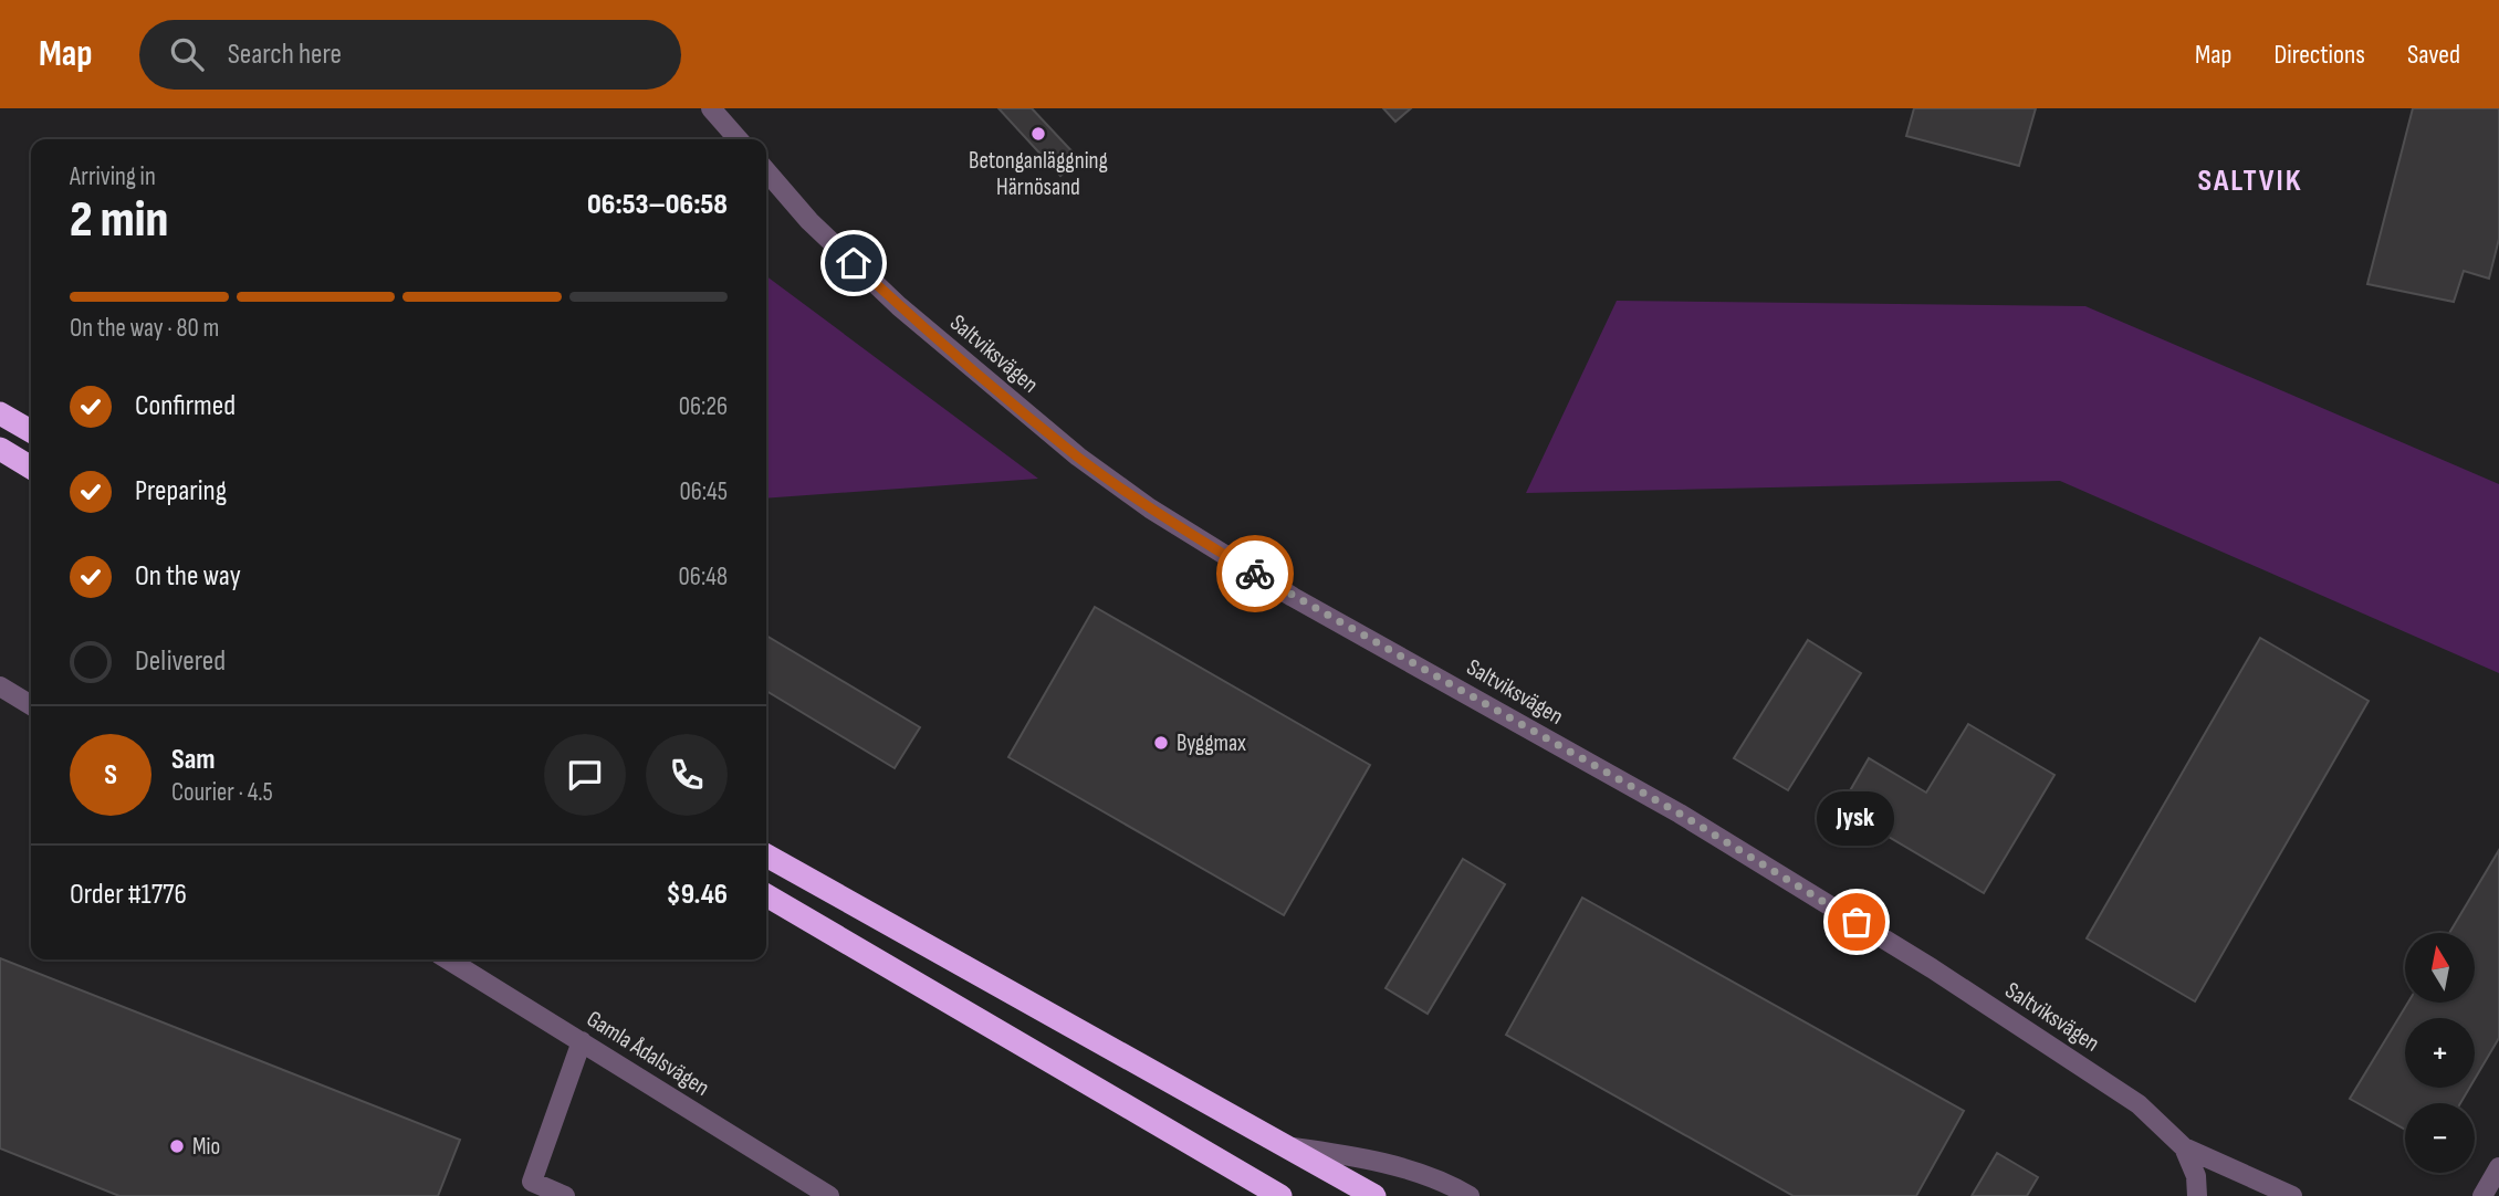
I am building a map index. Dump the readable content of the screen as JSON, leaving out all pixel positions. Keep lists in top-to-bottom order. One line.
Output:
{"streets":{"street":["Saltviksvägen","Gamla Ådalsvägen"]},"districts":["SALTVIK"],"places":["Betonganläggning Härnösand","Byggmax","Jysk","Mio"],"north":"top","page":{"header":"Map","search":"Search here","nav":["Map","Directions","Saved"],"heading":["2 min","Arriving in","06:53–06:58"],"panel":["Sam","Courier · 4.5","Order #1776","$9.46"],"bar":"On the way · 80 m","list":[["Confirmed","06:26"],["Preparing","06:45"],["On the way","06:48"],"Delivered"],"round":"S","bubble":"Jysk","map_buttons":["+","−"]}}
